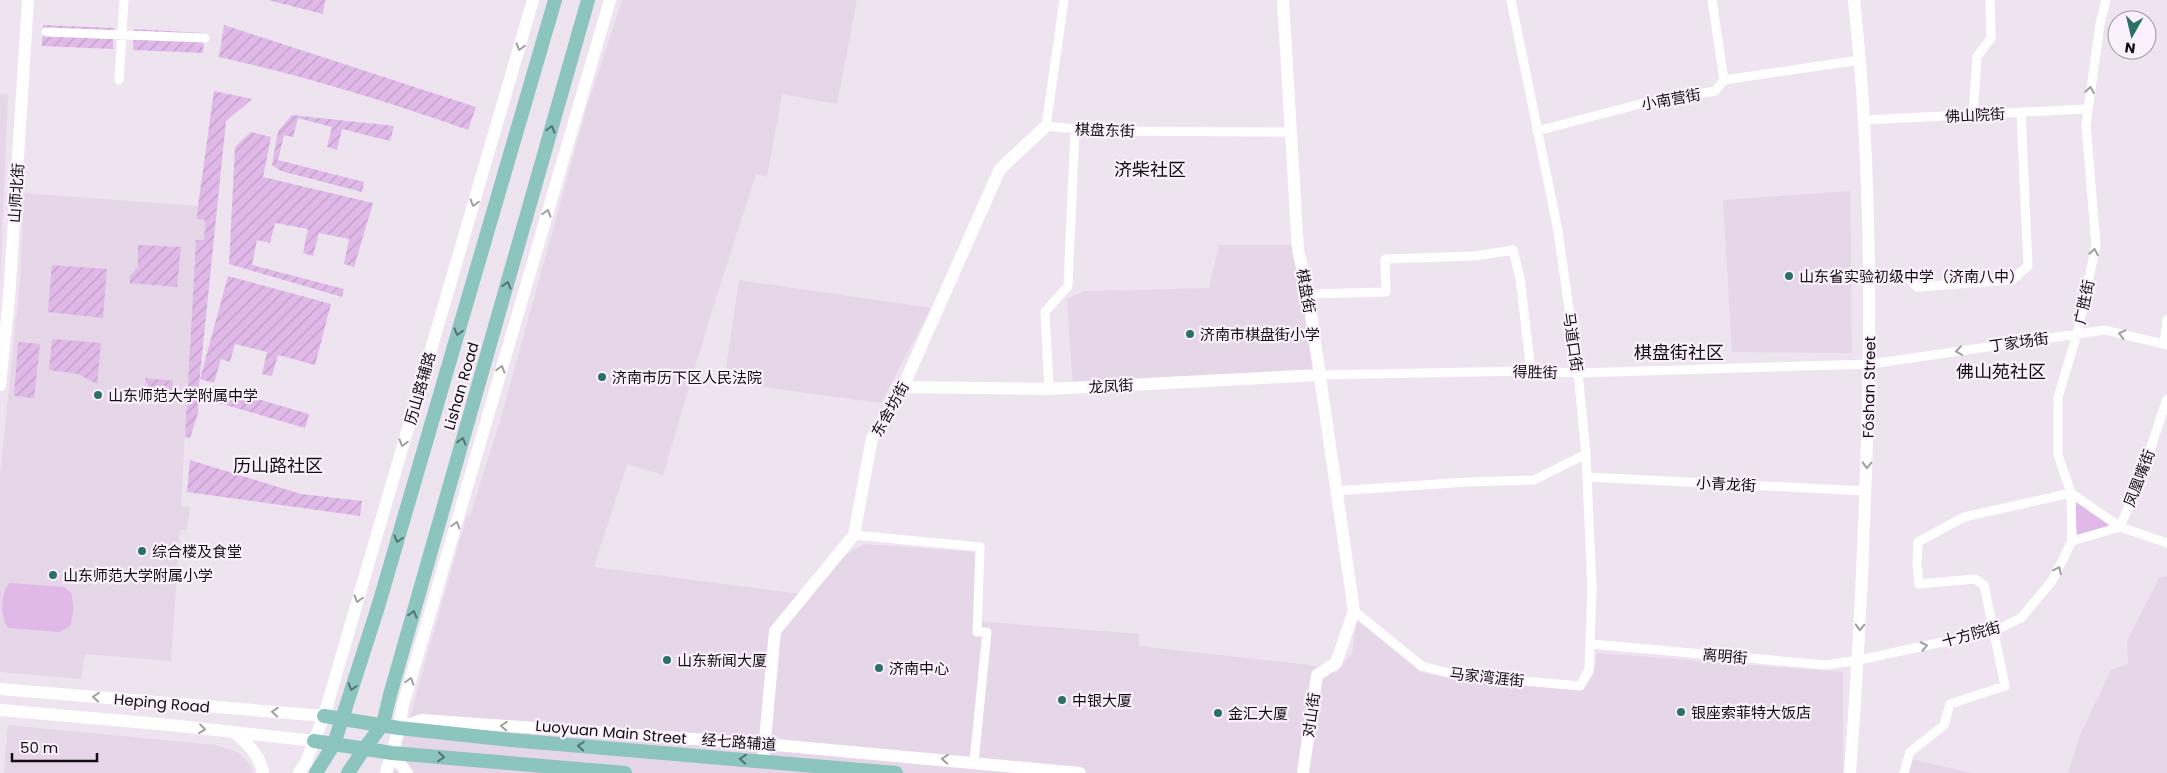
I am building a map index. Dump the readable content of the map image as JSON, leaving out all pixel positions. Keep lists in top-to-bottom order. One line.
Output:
{"streets":{"main road":["Lishan Road","Luoyuan Main Street"],"street":["小南营街","佛山院街","棋盘东街","山师北街","棋盘街","广胜街","马道口街","丁家场街","得胜街","龙凤街","Fóshan Street","历山路辅路","东舍坊街","凤凰嘴街","小青龙街","十方院街","离明街","马家湾涯街","Heping Road","对山街","经七路辅道"]},"crossings":[["小南营街","马道口街"],["小南营街","Fóshan Street"],["佛山院街","广胜街"],["佛山院街","Fóshan Street"],["棋盘东街","棋盘街"],["棋盘东街","东舍坊街"],["棋盘街","得胜街"],["棋盘街","龙凤街"],["棋盘街","马家湾涯街"],["棋盘街","对山街"],["广胜街","丁家场街"],["广胜街","十方院街"],["马道口街","得胜街"],["马道口街","小青龙街"],["马道口街","离明街"],["马道口街","马家湾涯街"],["丁家场街","得胜街"],["丁家场街","Fóshan Street"],["得胜街","龙凤街"],["得胜街","Fóshan Street"],["Lishan Road","Luoyuan Main Street"],["龙凤街","东舍坊街"],["Fóshan Street","小青龙街"],["Fóshan Street","十方院街"],["Fóshan Street","离明街"],["历山路辅路","Heping Road"],["历山路辅路","Luoyuan Main Street"],["东舍坊街","Luoyuan Main Street"],["东舍坊街","经七路辅道"],["十方院街","离明街"],["马家湾涯街","对山街"],["Heping Road","Luoyuan Main Street"],["Luoyuan Main Street","经七路辅道"]],"one_way":["广胜街","丁家场街","Fóshan Street","十方院街","经七路辅道"],"districts":["济柴社区","棋盘街社区","佛山苑社区","历山路社区"],"places":["山东省实验初级中学（济南八中）","济南市棋盘街小学","济南市历下区人民法院","山东师范大学附属中学","综合楼及食堂","山东师范大学附属小学","山东新闻大厦","济南中心","中银大厦","银座索菲特大饭店","金汇大厦"],"scale_bar":"50 m","north":"bottom"}
